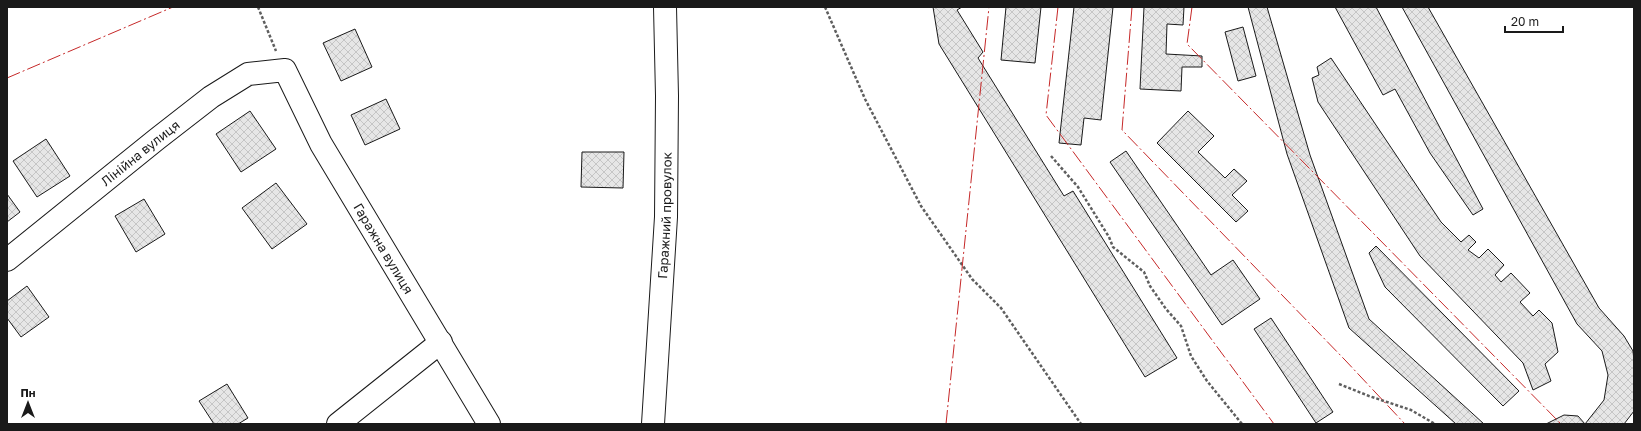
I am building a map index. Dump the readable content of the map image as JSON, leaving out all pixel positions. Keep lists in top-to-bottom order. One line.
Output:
{"streets":{"street":["Лінійна вулиця","Гаражний провулок","Гаражна вулиця"]},"crossings":[["Лінійна вулиця","Гаражна вулиця"]],"scale_bar":"20 m","north":"top"}
